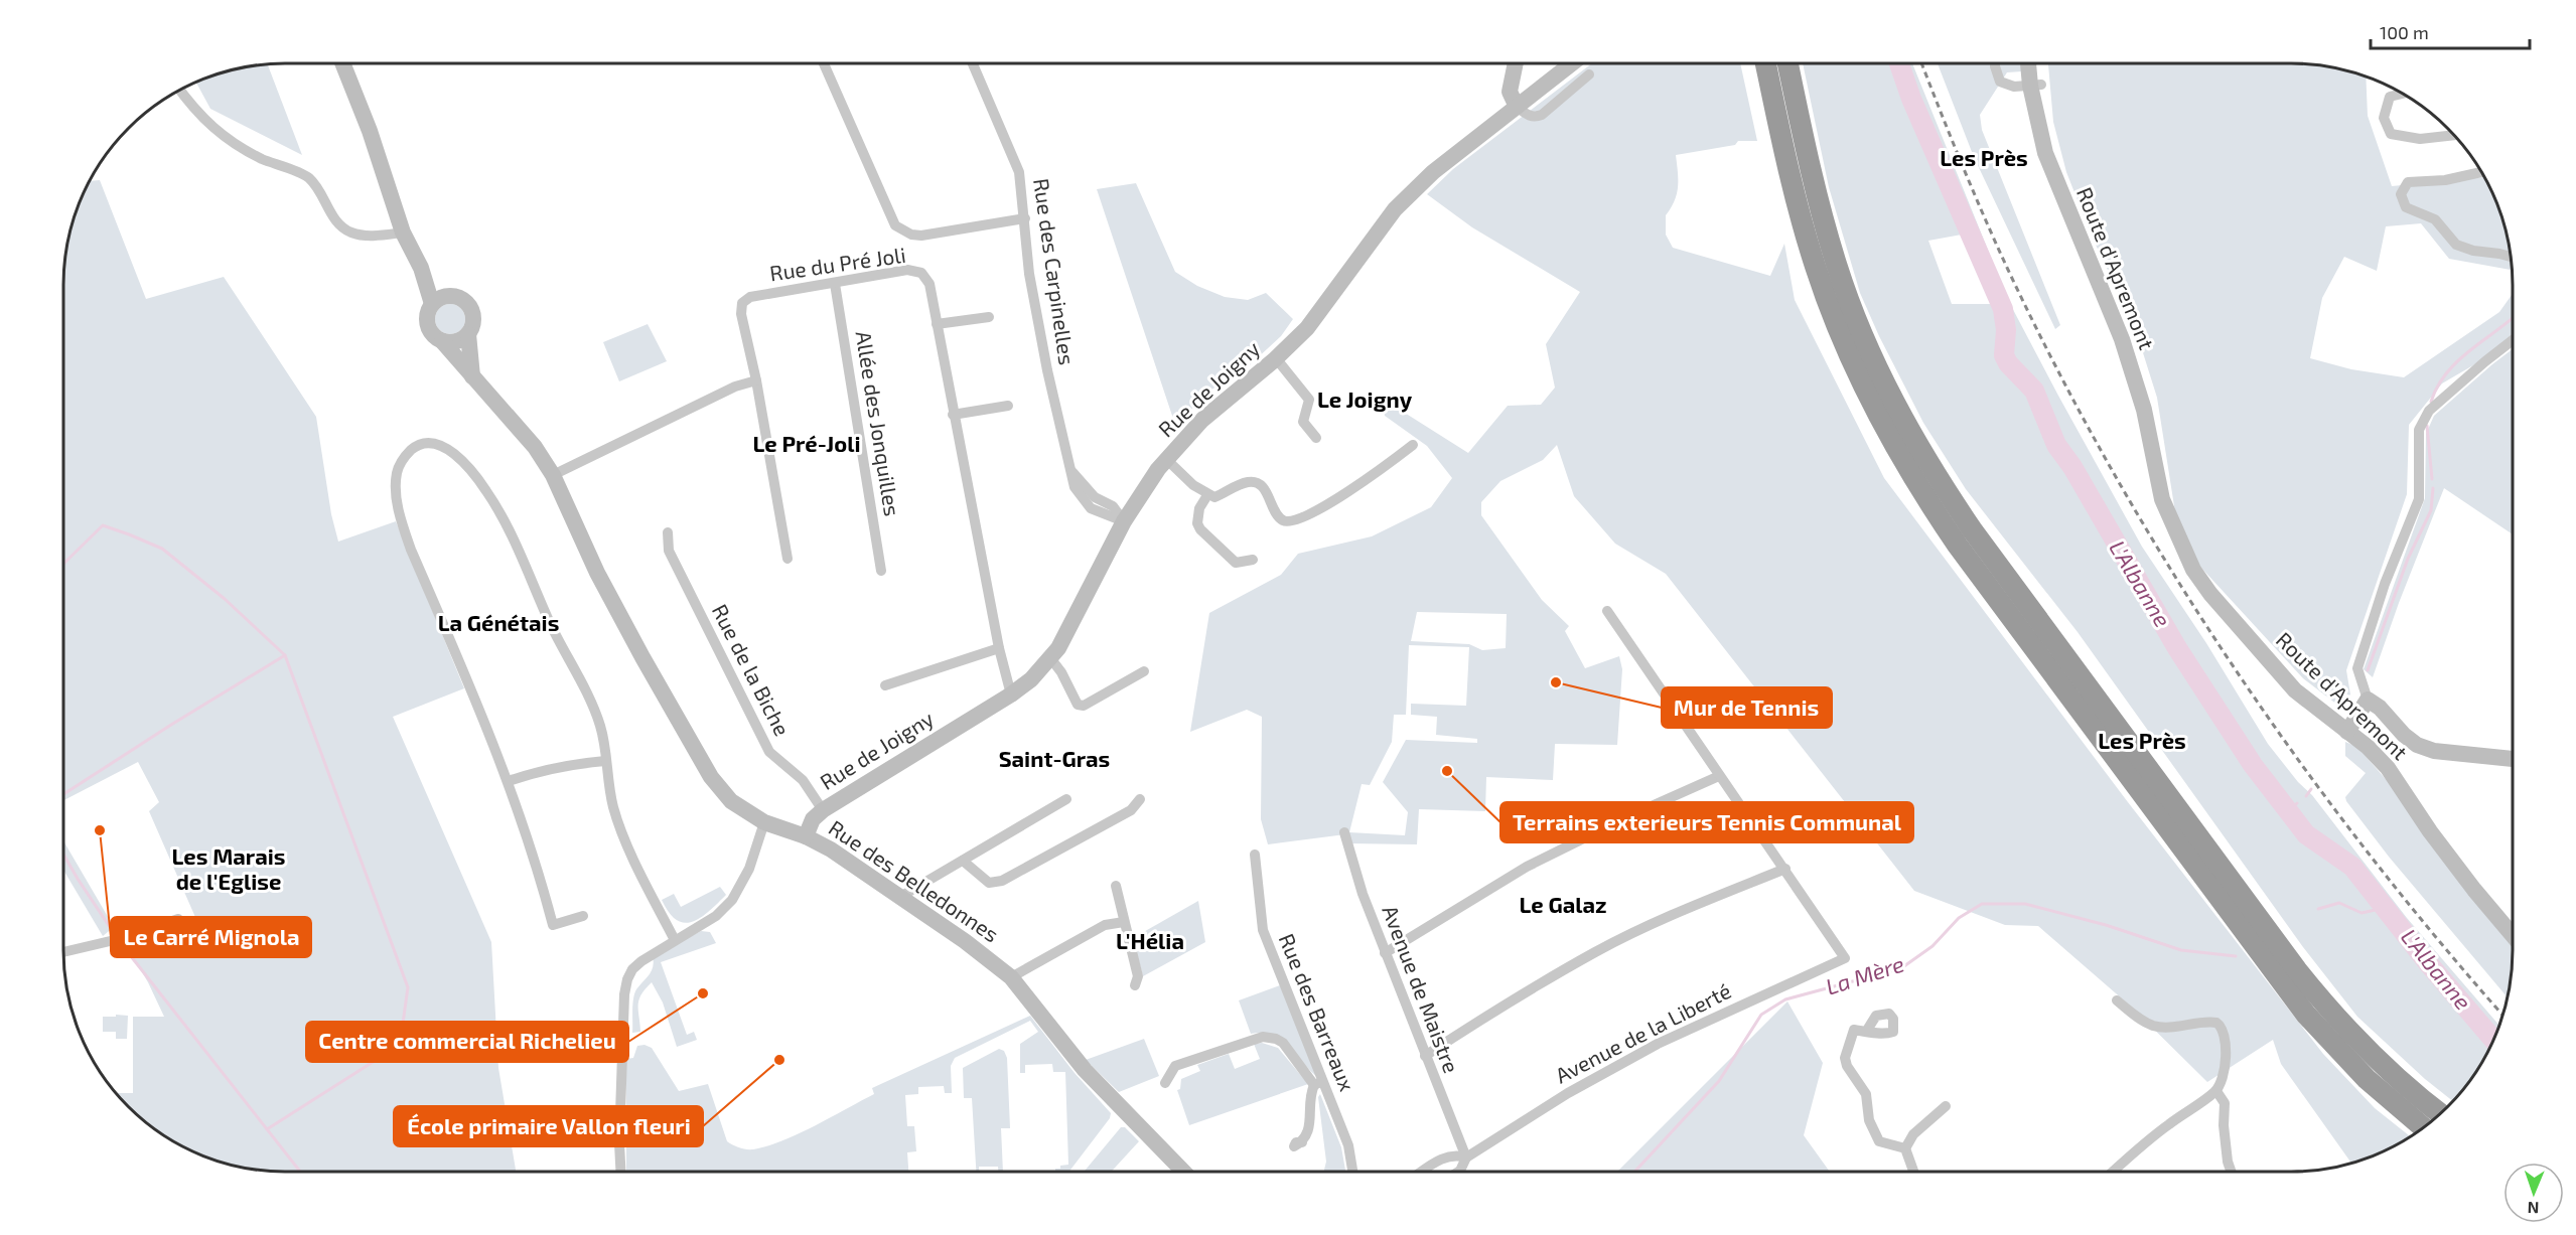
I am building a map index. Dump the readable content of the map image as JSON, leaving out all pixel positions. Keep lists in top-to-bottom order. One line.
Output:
{"streets":{"main road":["Route d'Apremont","Rue de Joigny","Rue des Belledonnes"],"street":["Rue du Pré Joli","Rue des Carpinelles","Allée des Jonquilles","Rue de la Biche","Avenue de Maistre","Rue des Barreaux","Avenue de la Liberté"]},"crossings":[["Rue du Pré Joli","Rue de Joigny"],["Rue du Pré Joli","Allée des Jonquilles"],["Rue des Carpinelles","Rue de Joigny"],["Rue de Joigny","Rue de la Biche"],["Rue de Joigny","Rue des Belledonnes"],["Avenue de Maistre","Avenue de la Liberté"]],"districts":["Les Près","Le Joigny","Le Pré-Joli","La Génétais","Les Près","Saint-Gras","Les Marais de l'Eglise","Le Galaz","L'Hélia"],"water":["L'Albanne","La Mère"],"places":["Mur de Tennis","Terrains exterieurs Tennis Communal","Le Carré Mignola","Centre commercial Richelieu","École primaire Vallon fleuri"],"scale_bar":"100 m","north":"bottom"}
